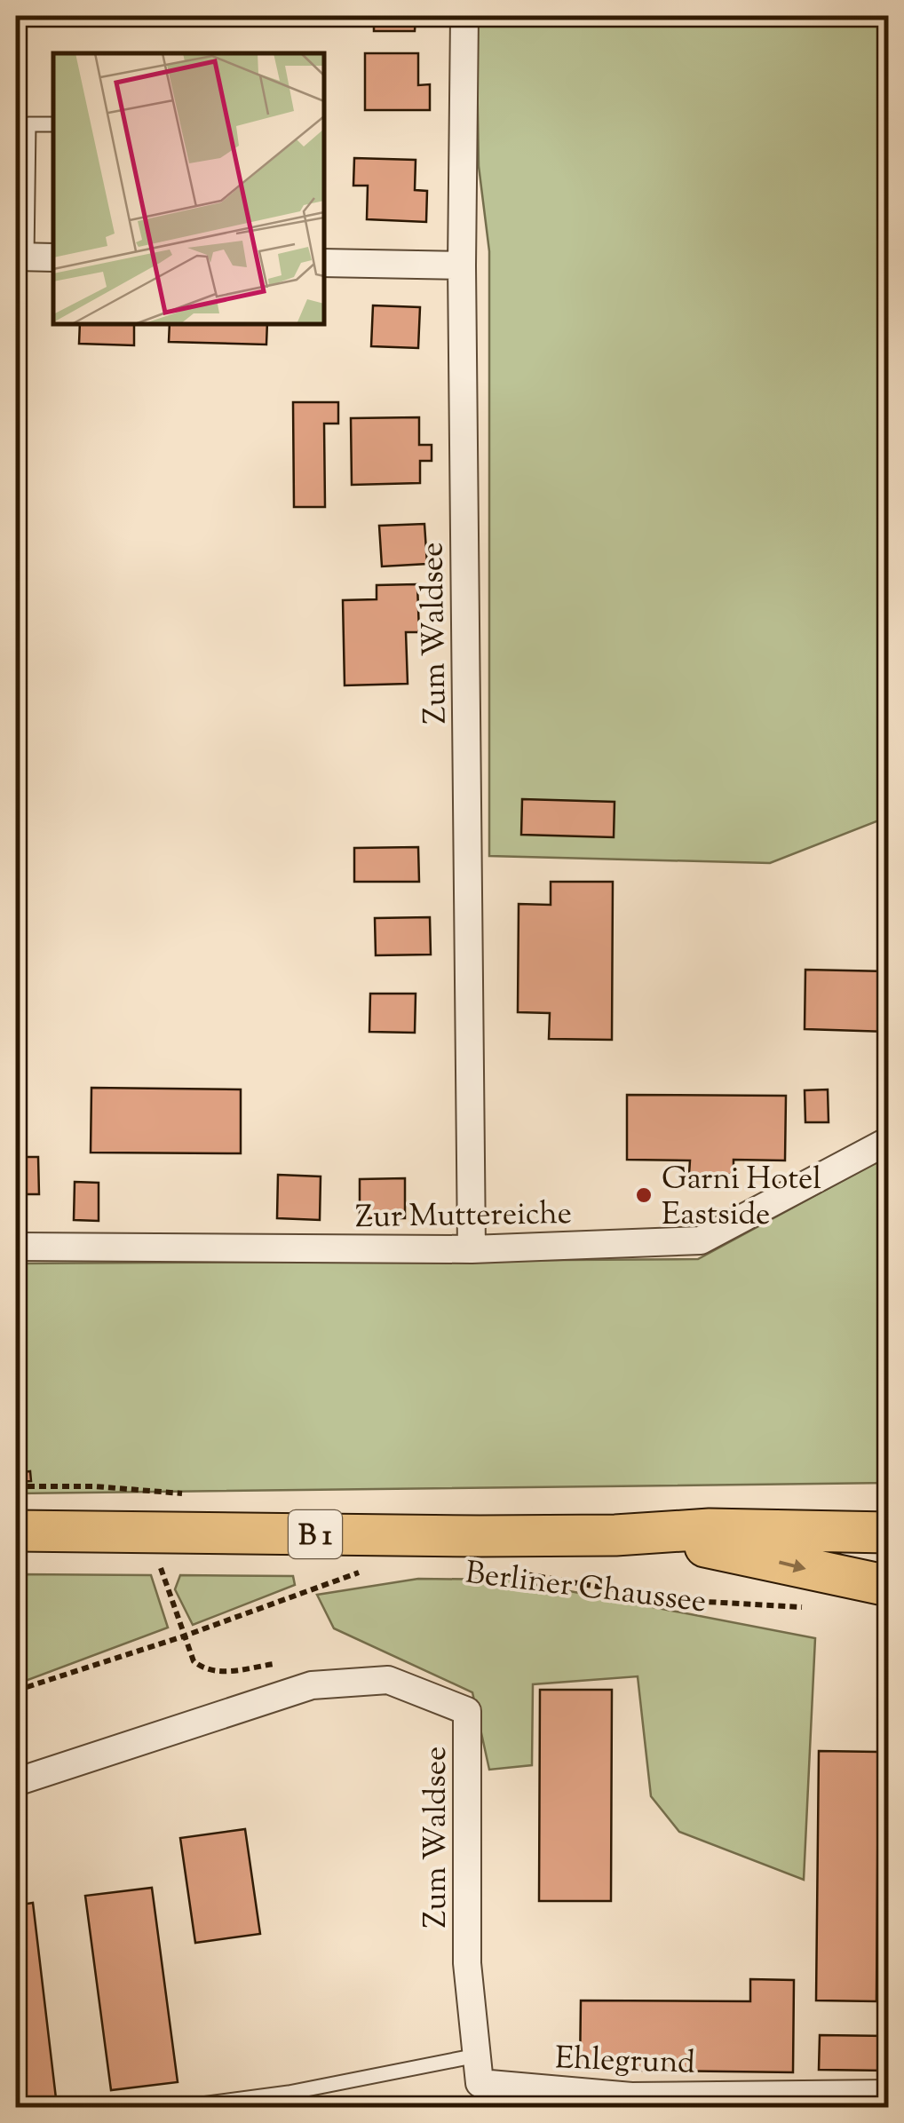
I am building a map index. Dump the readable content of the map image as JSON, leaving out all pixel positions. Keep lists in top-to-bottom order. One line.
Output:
{"streets":{"main road":["B 1","Berliner Chaussee"],"street":["Zum Waldsee","Zur Muttereiche","Ehlegrund"]},"crossings":[["Zum Waldsee","Zur Muttereiche"],["Zum Waldsee","Ehlegrund"]],"places":["Garni Hotel Eastside"]}
